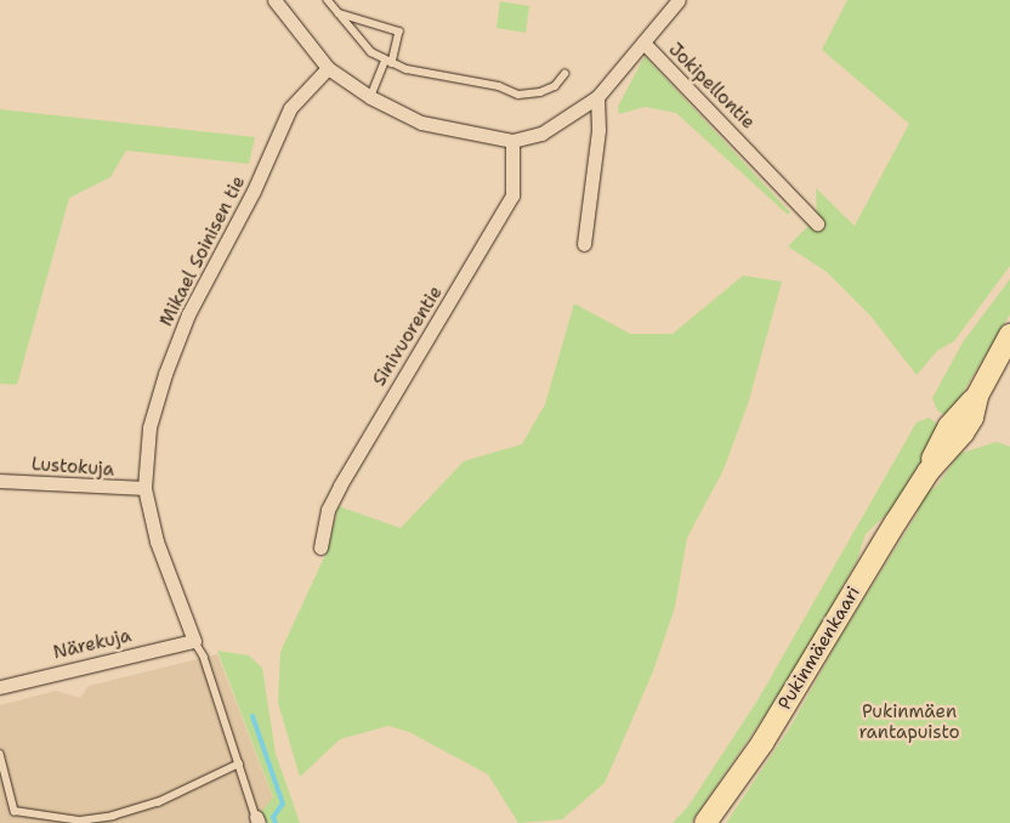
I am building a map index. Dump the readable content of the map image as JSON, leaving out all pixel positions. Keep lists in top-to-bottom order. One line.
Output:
{"streets":{"main road":["Pukinmäenkaari"],"street":["Jokipellontie","Mikael Soinisen tie","Sinivuorentie","Lustokuja","Närekuja"]},"crossings":[["Jokipellontie","Mikael Soinisen tie"],["Jokipellontie","Sinivuorentie"],["Mikael Soinisen tie","Lustokuja"],["Mikael Soinisen tie","Närekuja"]],"parks":["Pukinmäen rantapuisto"]}
